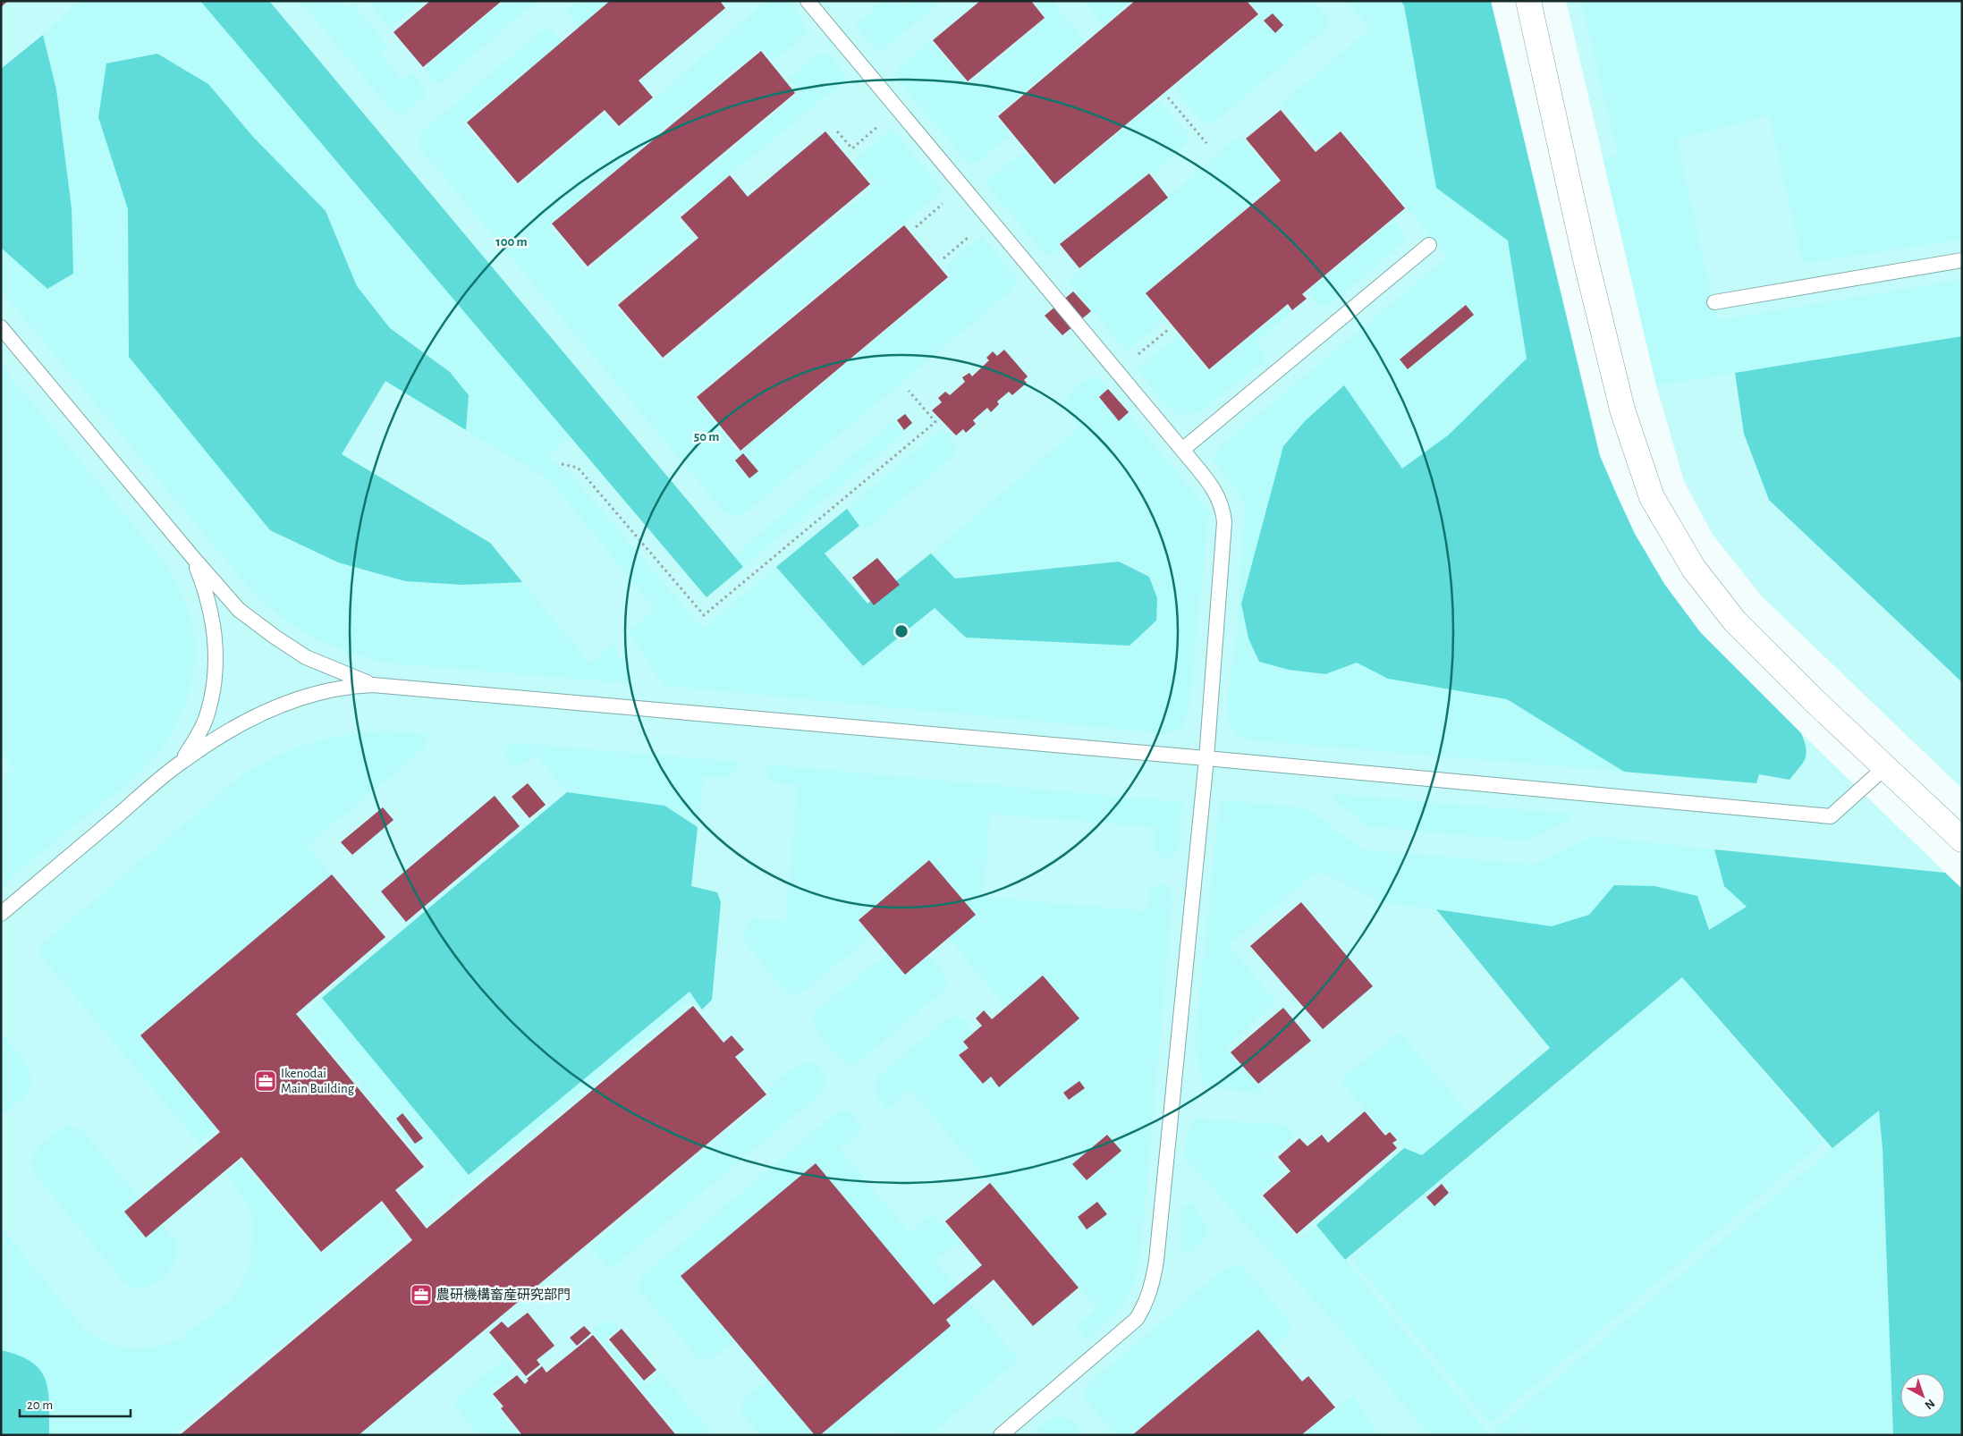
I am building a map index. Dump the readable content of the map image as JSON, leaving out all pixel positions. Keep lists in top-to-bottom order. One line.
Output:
{"places":{"office":["Ikenodai Main Building","農研機構畜産研究部門"]},"scale_bar":"20 m","north":"bottom right","rings":["100 m","50 m"]}
